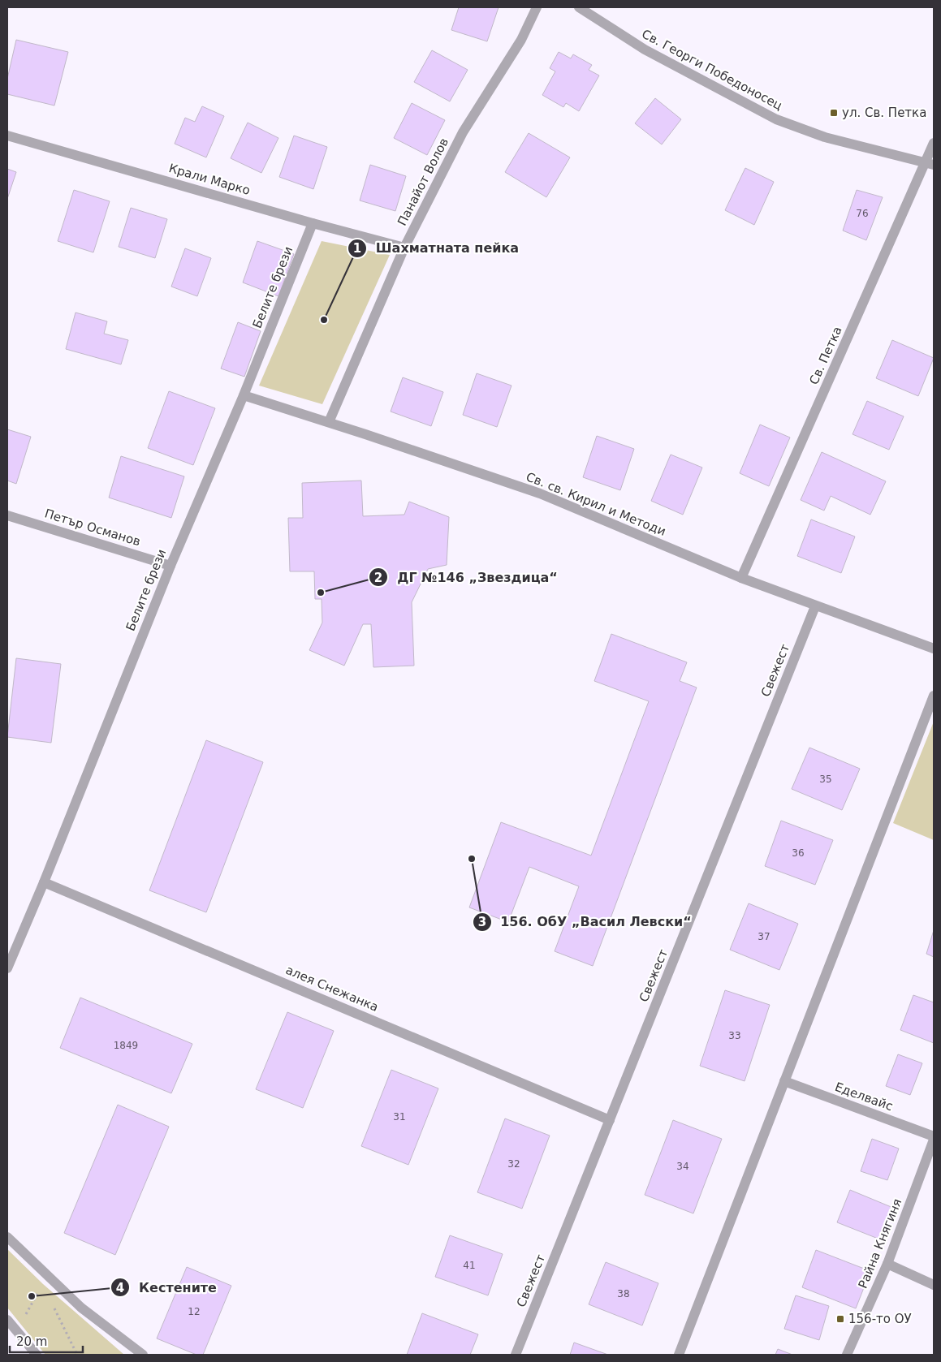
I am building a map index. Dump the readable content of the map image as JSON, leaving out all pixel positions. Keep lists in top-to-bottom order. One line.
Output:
{"streets":{"street":["Св. Георги Победоносец","Крали Марко","Панайот Волов","Белите брези","Св. Петка","Св. св. Кирил и Методи","Петър Османов","Свежест","алея Снежанка","Еделвайс","Райна Княгиня"]},"crossings":[["Св. Георги Победоносец","Св. Петка"],["Крали Марко","Панайот Волов"],["Крали Марко","Белите брези"],["Панайот Волов","Св. св. Кирил и Методи"],["Белите брези","Св. св. Кирил и Методи"],["Белите брези","Петър Османов"],["Белите брези","алея Снежанка"],["Св. Петка","Св. св. Кирил и Методи"],["Св. св. Кирил и Методи","Свежест"],["Свежест","алея Снежанка"]],"places":{"transit":["ул. Св. Петка","156-то ОУ"],"other":["Шахматната пейка","ДГ №146 „Звездица“","156. ОбУ „Васил Левски“","Кестените"]},"house_numbers":["76","35","36","37","33","1849","31","32","34","41","38","12"],"scale_bar":"20 m"}
